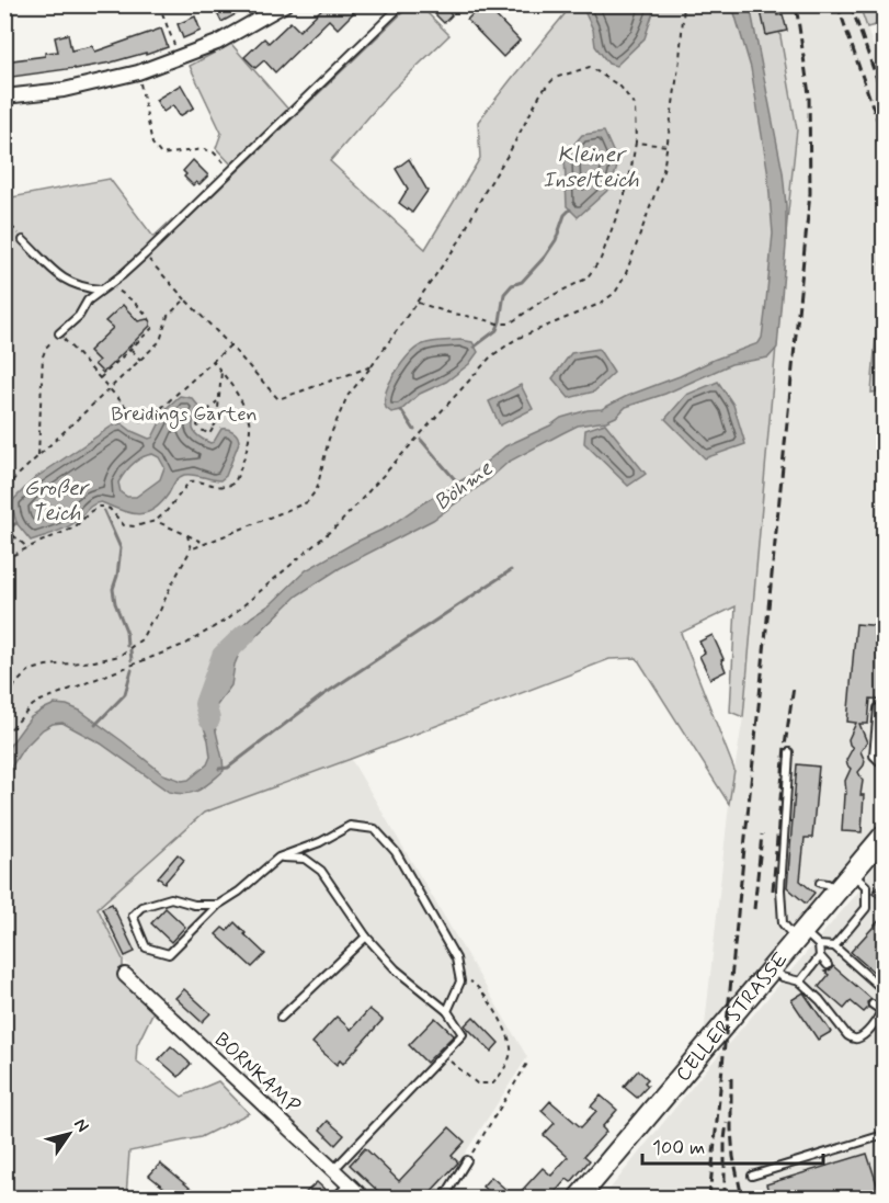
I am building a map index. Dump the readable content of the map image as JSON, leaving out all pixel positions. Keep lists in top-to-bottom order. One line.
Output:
{"streets":{"main road":["CELLER STRASSE"],"street":["BORNKAMP"]},"water":["Kleiner Inselteich","Böhme","Großer Teich"],"parks":["Breidings Garten"],"scale_bar":"100 m","north":"top right"}
